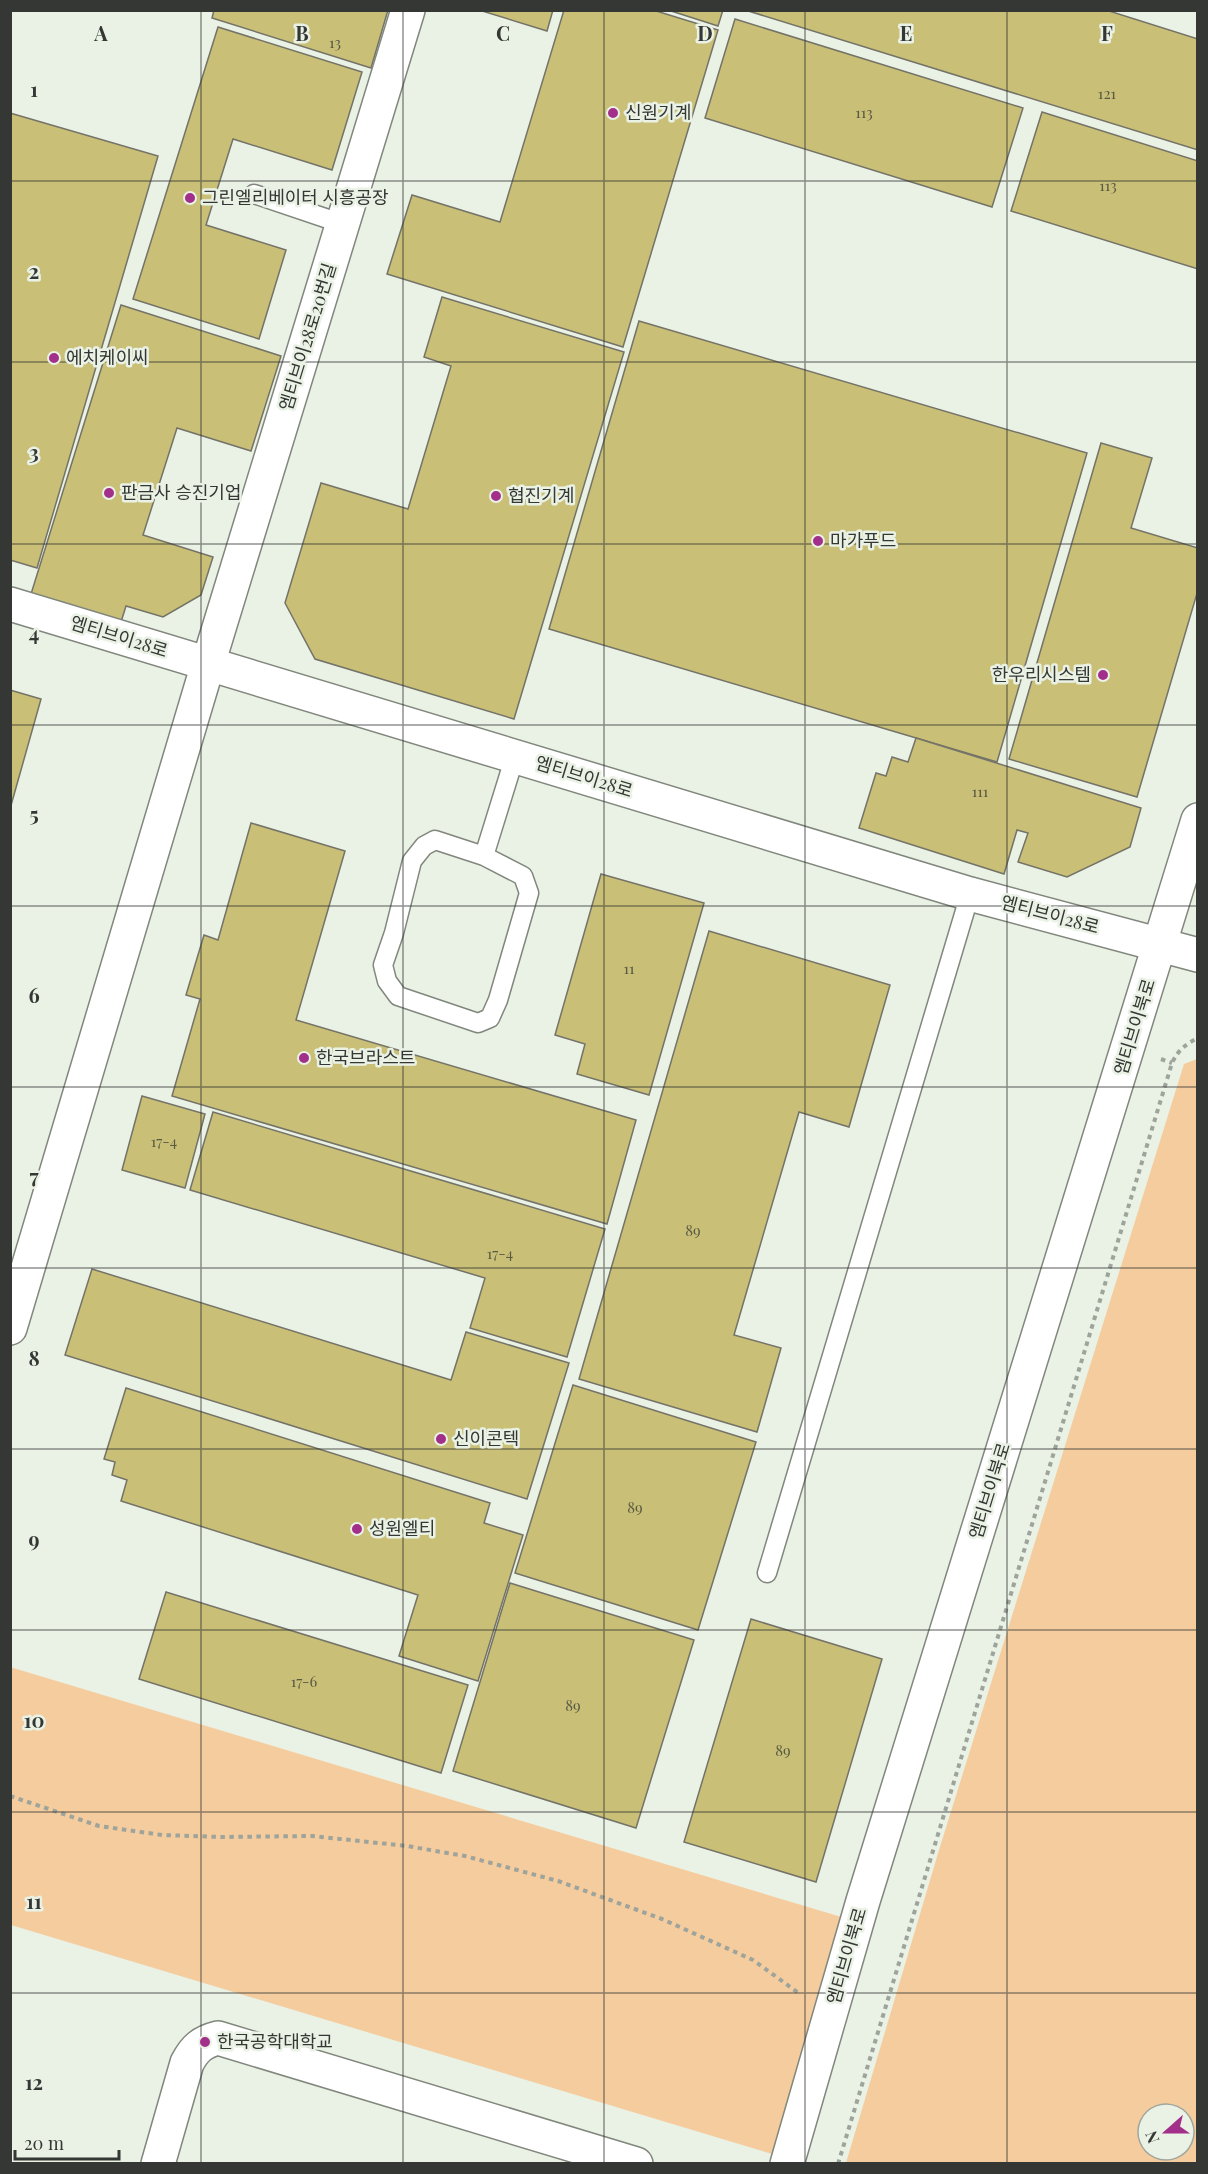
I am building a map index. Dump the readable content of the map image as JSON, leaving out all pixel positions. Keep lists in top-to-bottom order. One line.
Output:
{"streets":{"street":["엠티브이28로20번길","엠티브이28로","엠티브이북로"]},"crossings":[["엠티브이28로20번길","엠티브이28로"],["엠티브이28로","엠티브이북로"]],"places":["신원기계","그린엘리베이터 시흥공장","에치케이씨","판금사 승진기업","협진기계","마가푸드","한우리시스템","한국브라스트","신이콘텍","성원엘티","한국공학대학교"],"house_numbers":["13","121","113","113","111","11","17-4","89","17-4","89","17-6","89","89"],"scale_bar":"20 m","north":"left","grid":{"columns":["A","B","C","D","E","F"],"rows":["1","2","3","4","5","6","7","8","9","10","11","12"]}}
